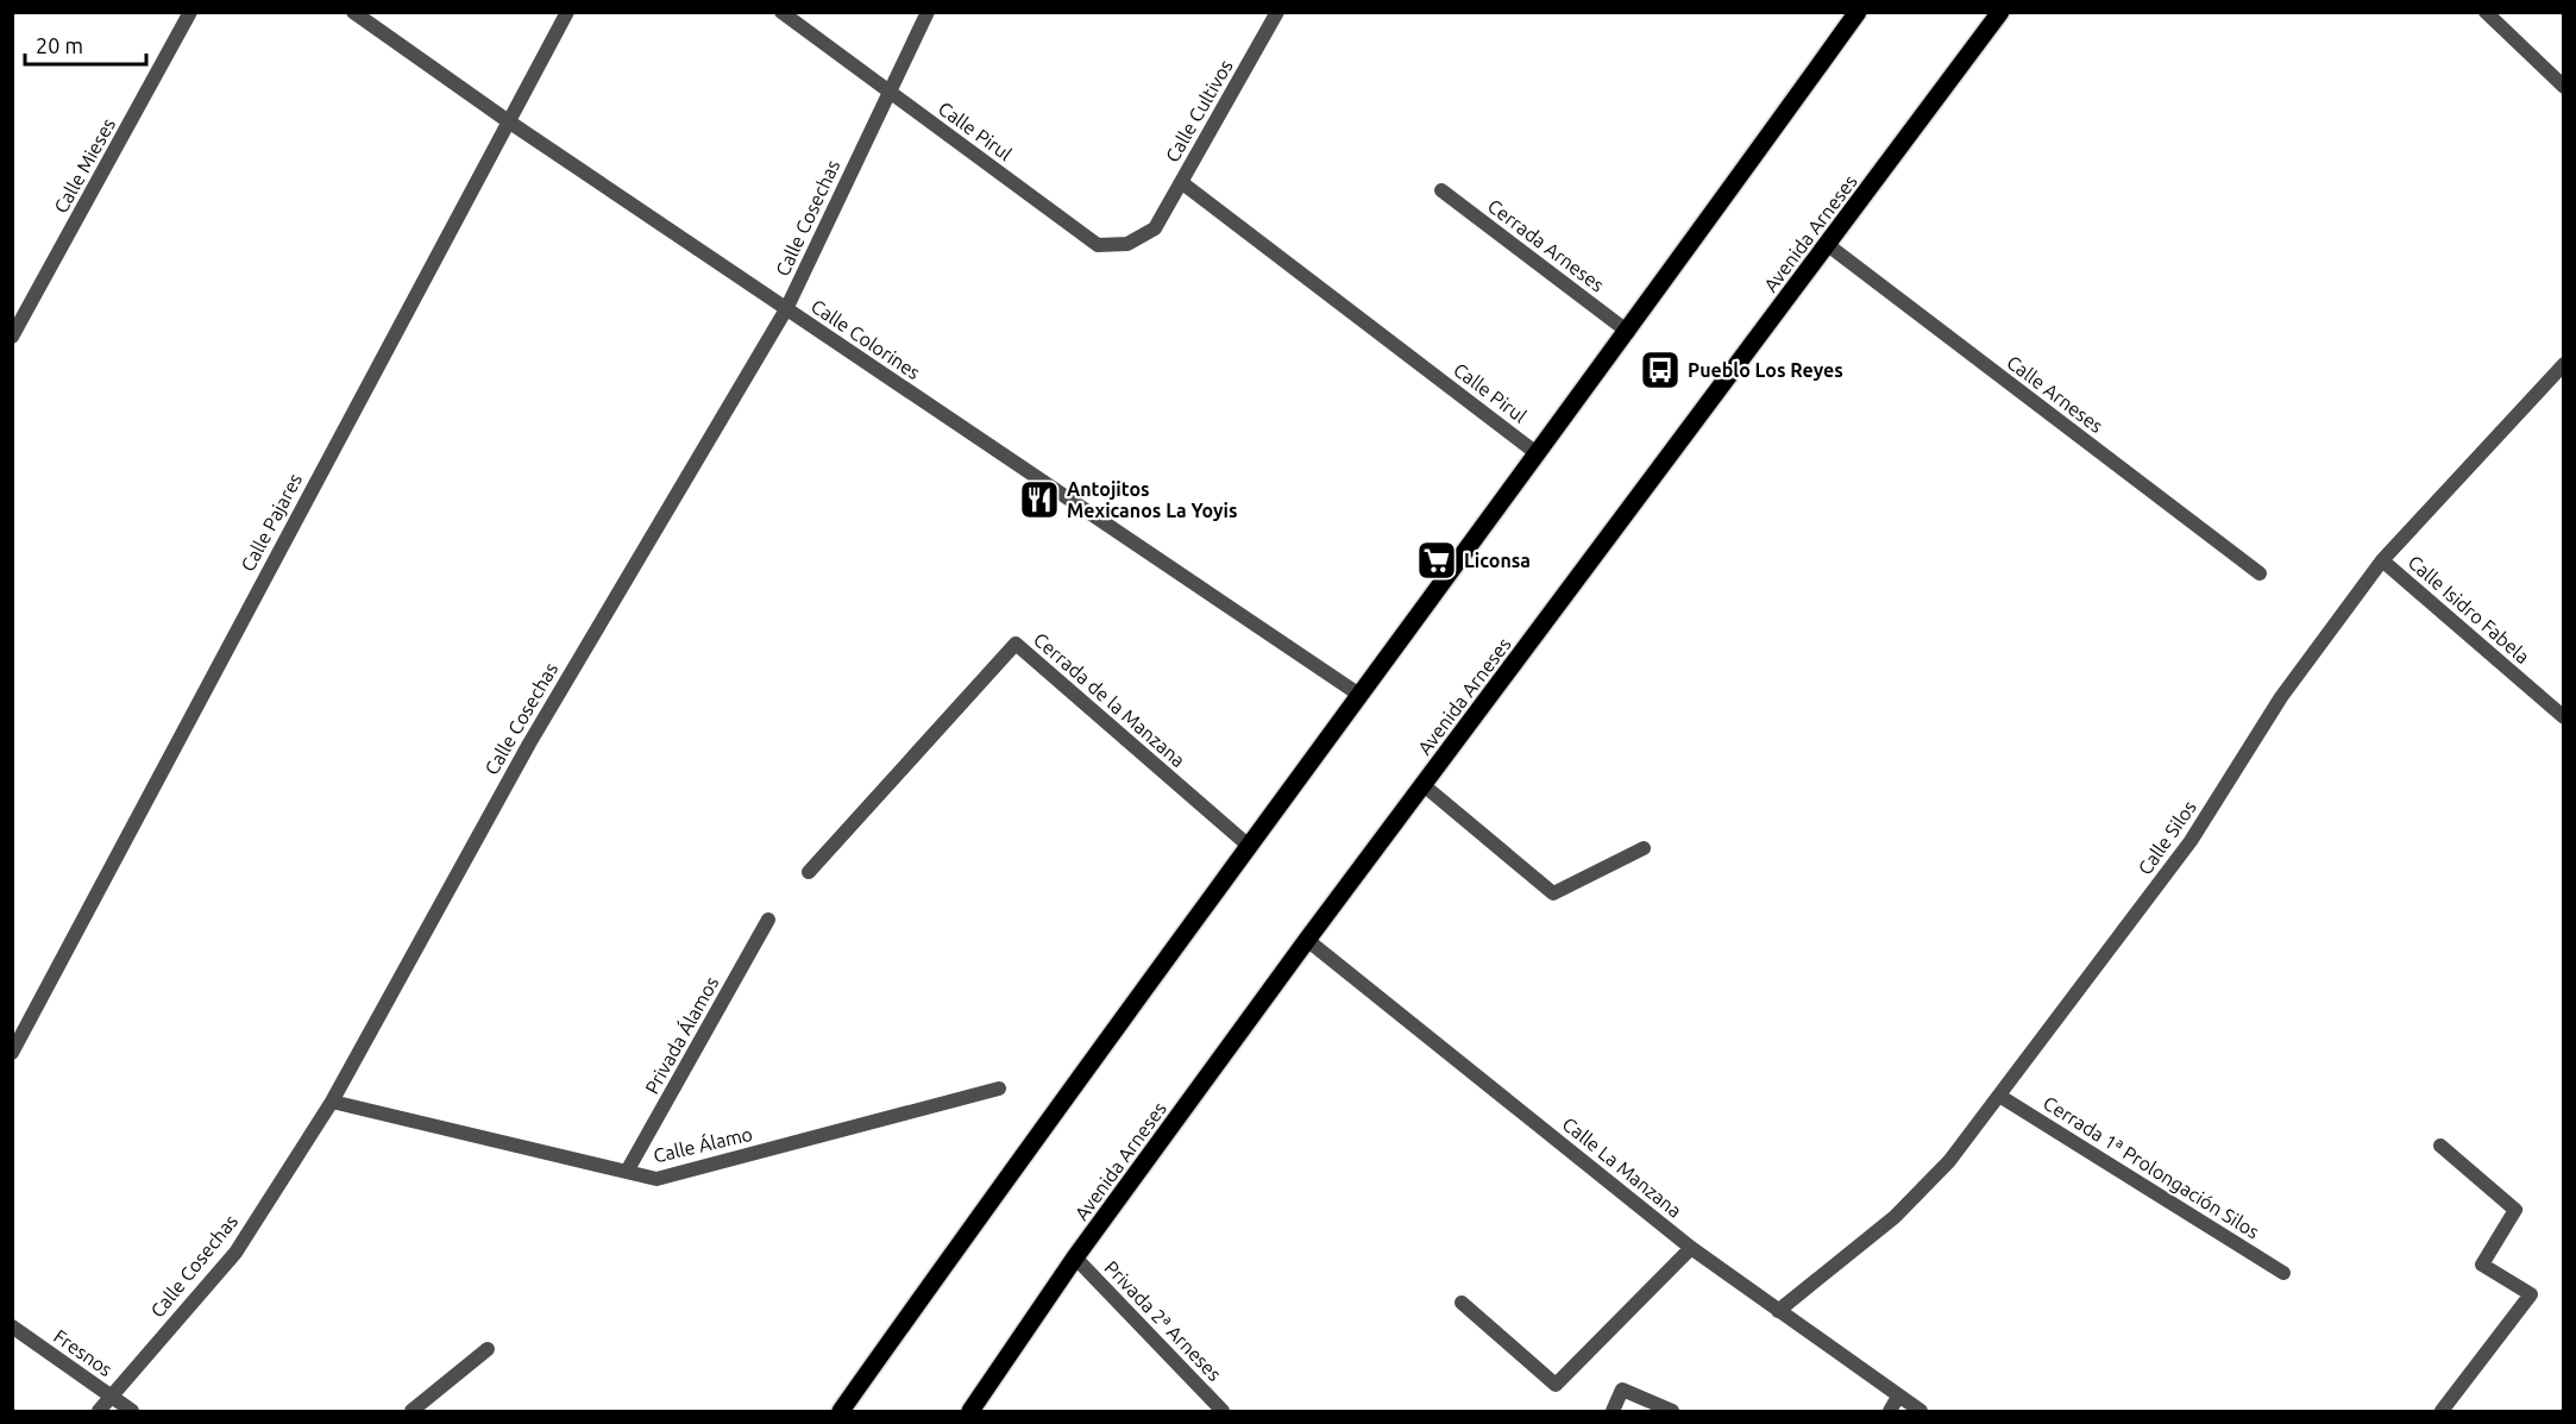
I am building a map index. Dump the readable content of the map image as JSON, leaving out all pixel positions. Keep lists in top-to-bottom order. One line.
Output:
{"streets":{"main road":["Avenida Arneses"],"street":["Calle Cultivos","Calle Pirul","Calle Mieses","Calle Cosechas","Cerrada Arneses","Calle Colorines","Calle Arneses","Calle Pajares","Calle Isidro Fabela","Cerrada de la Manzana","Calle Silos","Privada Álamos","Calle Álamo","Calle La Manzana","Cerrada 1ª Prolongación Silos","Privada 2ª Arneses","Fresnos"]},"crossings":[["Calle Cultivos","Calle Pirul"],["Calle Pirul","Calle Cosechas"],["Calle Cosechas","Calle Colorines"],["Calle Cosechas","Calle Álamo"],["Calle Cosechas","Fresnos"],["Avenida Arneses","Calle Arneses"],["Avenida Arneses","Calle La Manzana"],["Avenida Arneses","Privada 2ª Arneses"],["Calle Colorines","Calle Pajares"],["Calle Isidro Fabela","Calle Silos"],["Calle Silos","Calle La Manzana"],["Calle Silos","Cerrada 1ª Prolongación Silos"],["Privada Álamos","Calle Álamo"]],"places":{"bus stop":["Pueblo Los Reyes"],"restaurant":["Antojitos Mexicanos La Yoyis"],"supermarket":["Liconsa"]},"scale_bar":"20 m"}
